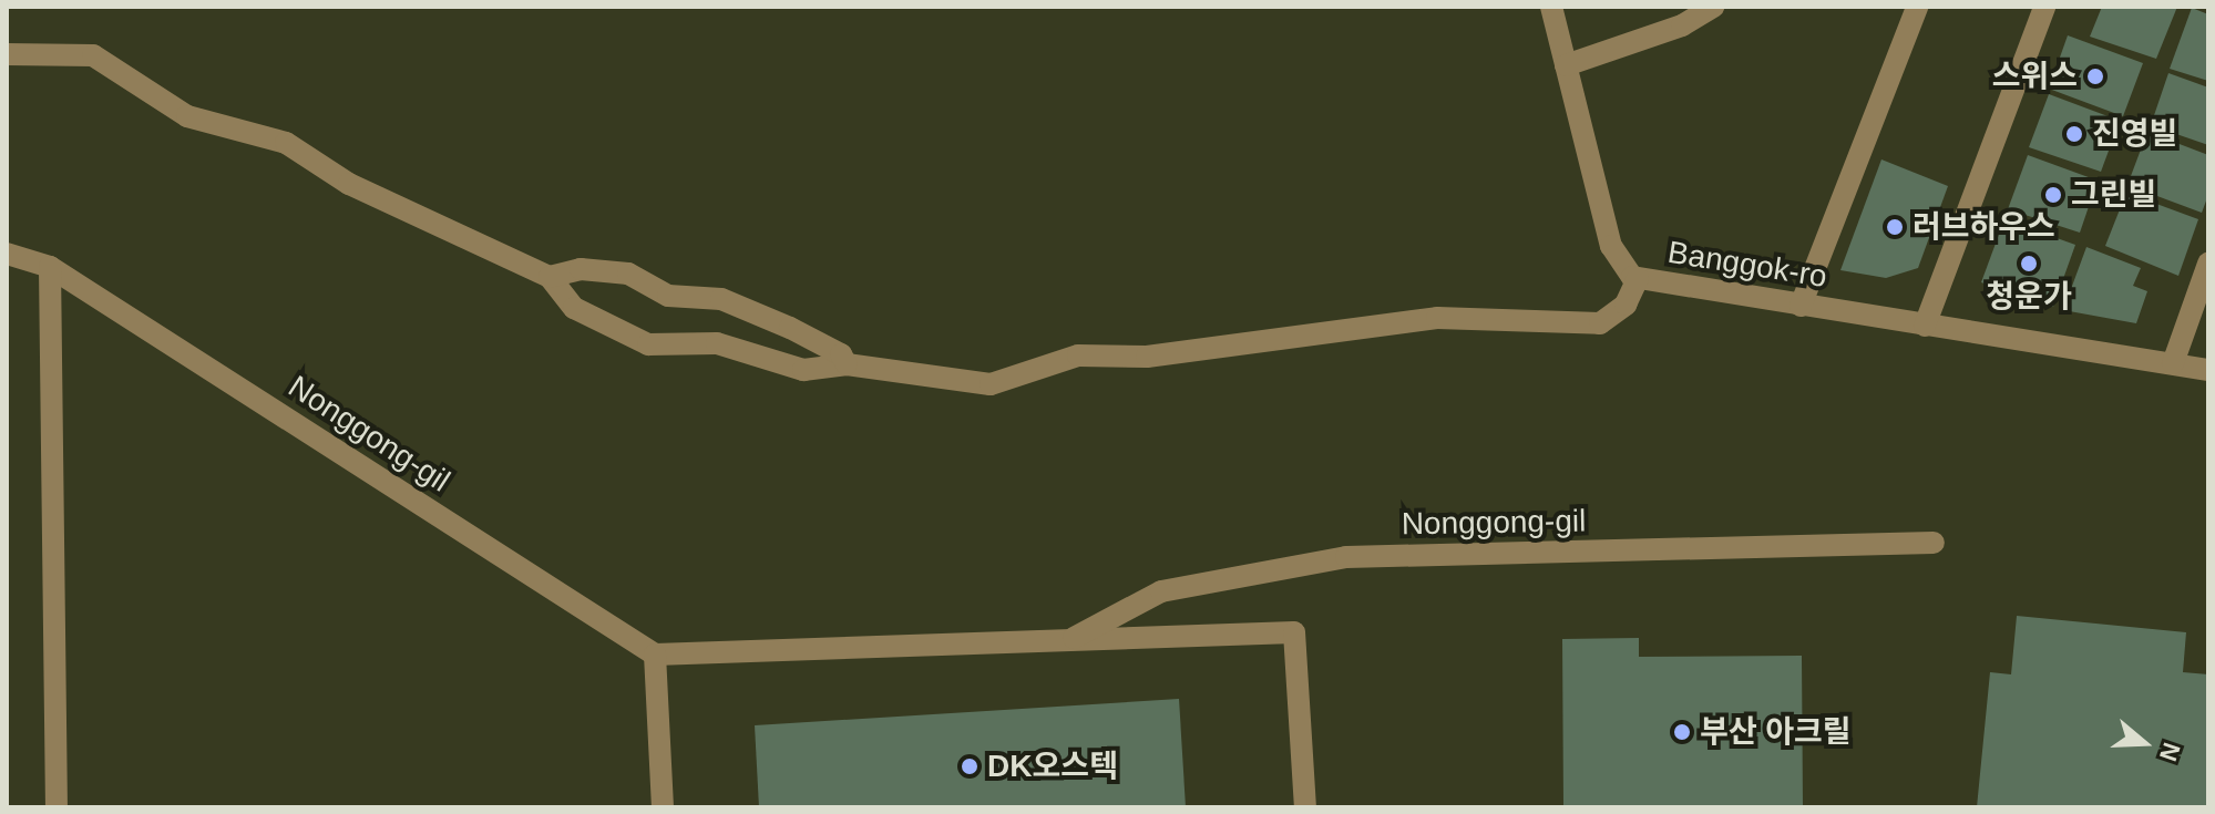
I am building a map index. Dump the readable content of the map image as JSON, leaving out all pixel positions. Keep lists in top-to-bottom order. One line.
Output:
{"streets":{"street":["Banggok-ro","Nonggong-gil"]},"places":["스위스","진영빌","그린빌","러브하우스","청운가","부산 아크릴","DK오스텍"],"north":"right"}
